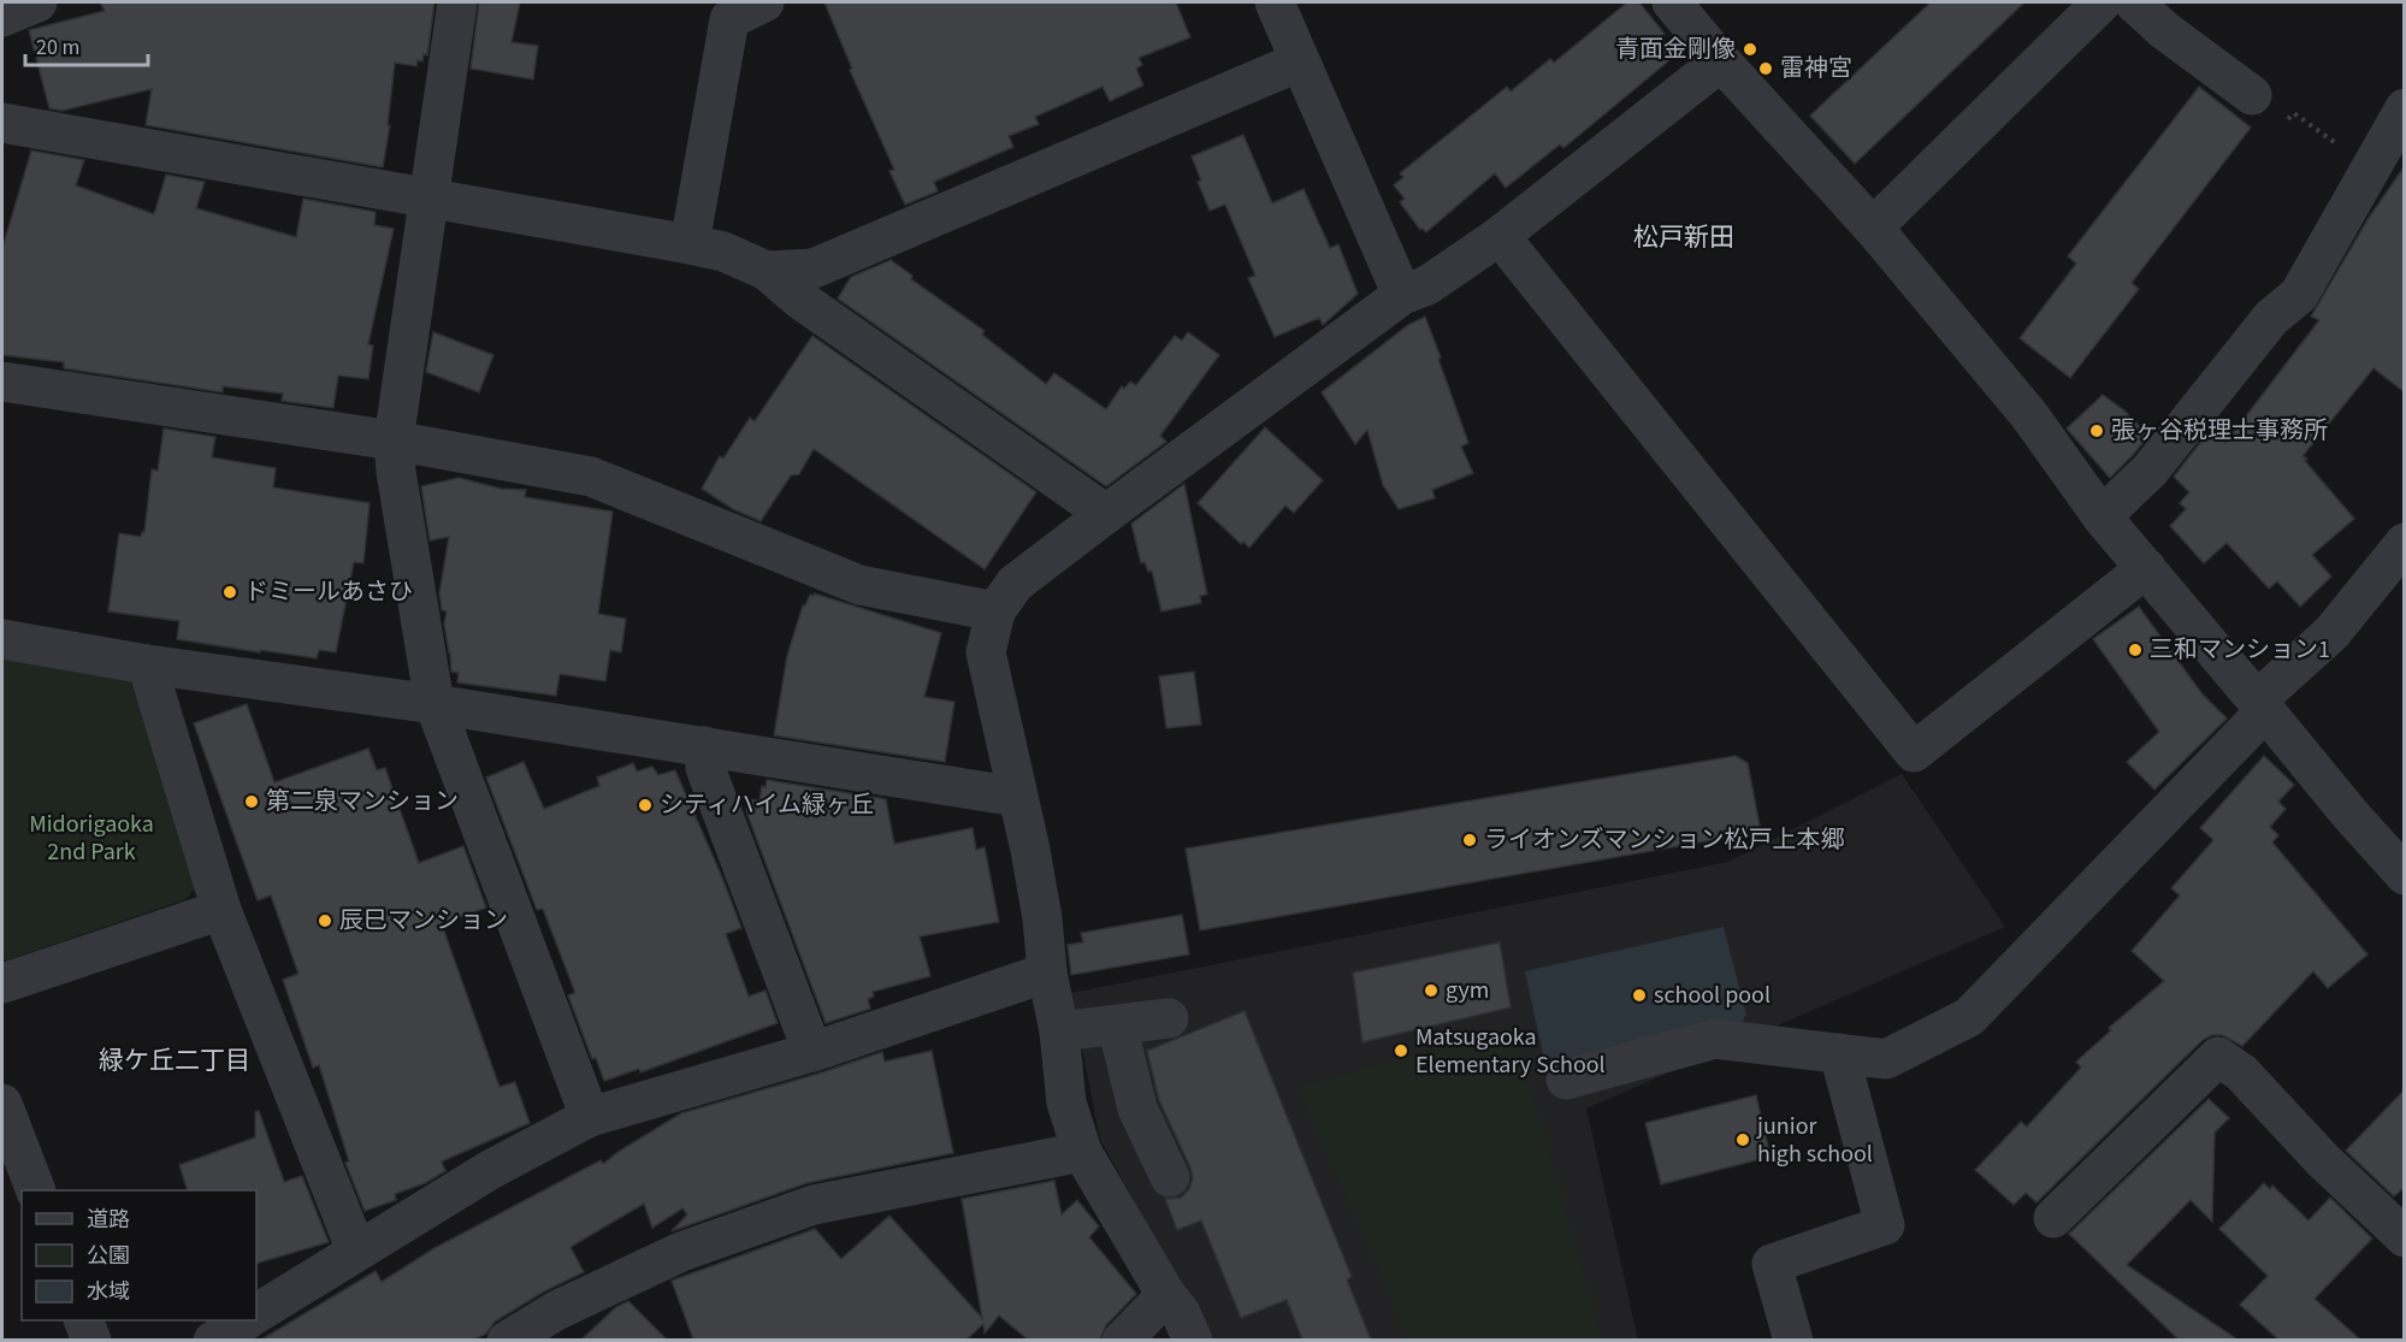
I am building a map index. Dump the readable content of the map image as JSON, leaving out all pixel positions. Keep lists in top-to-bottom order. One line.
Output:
{"districts":["松戸新田","緑ケ丘二丁目"],"parks":["Midorigaoka 2nd Park"],"places":["青面金剛像","雷神宮","張ヶ谷税理士事務所","ドミールあさひ","三和マンション1","第二泉マンション","シティハイム緑ヶ丘","ライオンズマンション松戸上本郷","辰巳マンション","gym","school pool","Matsugaoka Elementary School","junior high school"],"legend":["道路","公園","水域"],"scale_bar":"20 m"}
